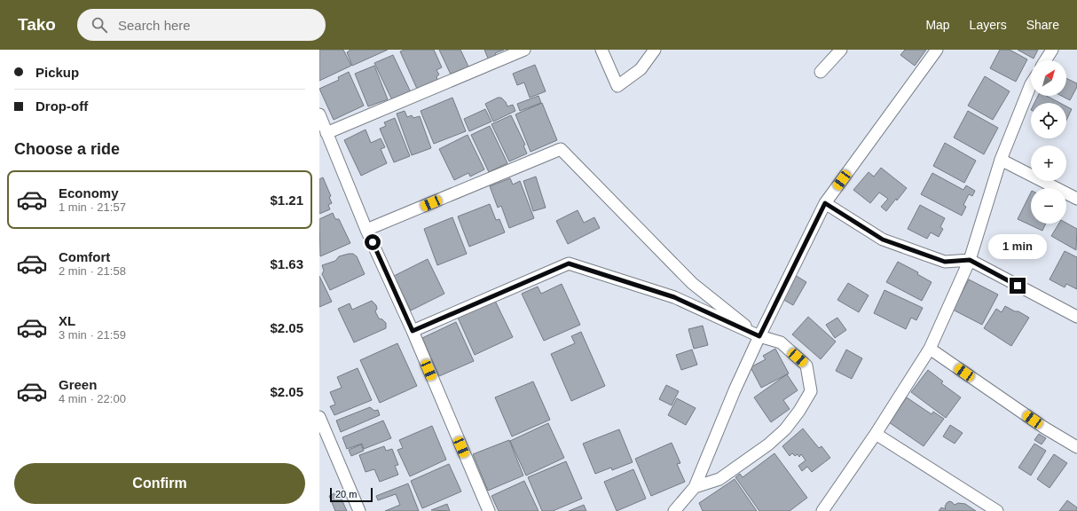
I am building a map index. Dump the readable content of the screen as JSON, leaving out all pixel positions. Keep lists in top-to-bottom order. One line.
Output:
{"scale_bar":"20 m","north":"top right","page":{"header":"Tako","search":"Search here","nav":["Map","Layers","Share"],"banner":["Pickup","Drop-off"],"map_buttons":["+","−"],"heading":"Choose a ride","list":[{"name":"Economy","note":"1 min · 21:57","value":"$1.21"},{"name":"Comfort","note":"2 min · 21:58","value":"$1.63"},{"name":"XL","note":"3 min · 21:59","value":"$2.05"},{"name":"Green","note":"4 min · 22:00","value":"$2.05"}],"bubble":"1 min","buttons":"Confirm","scale":"20 m"}}
